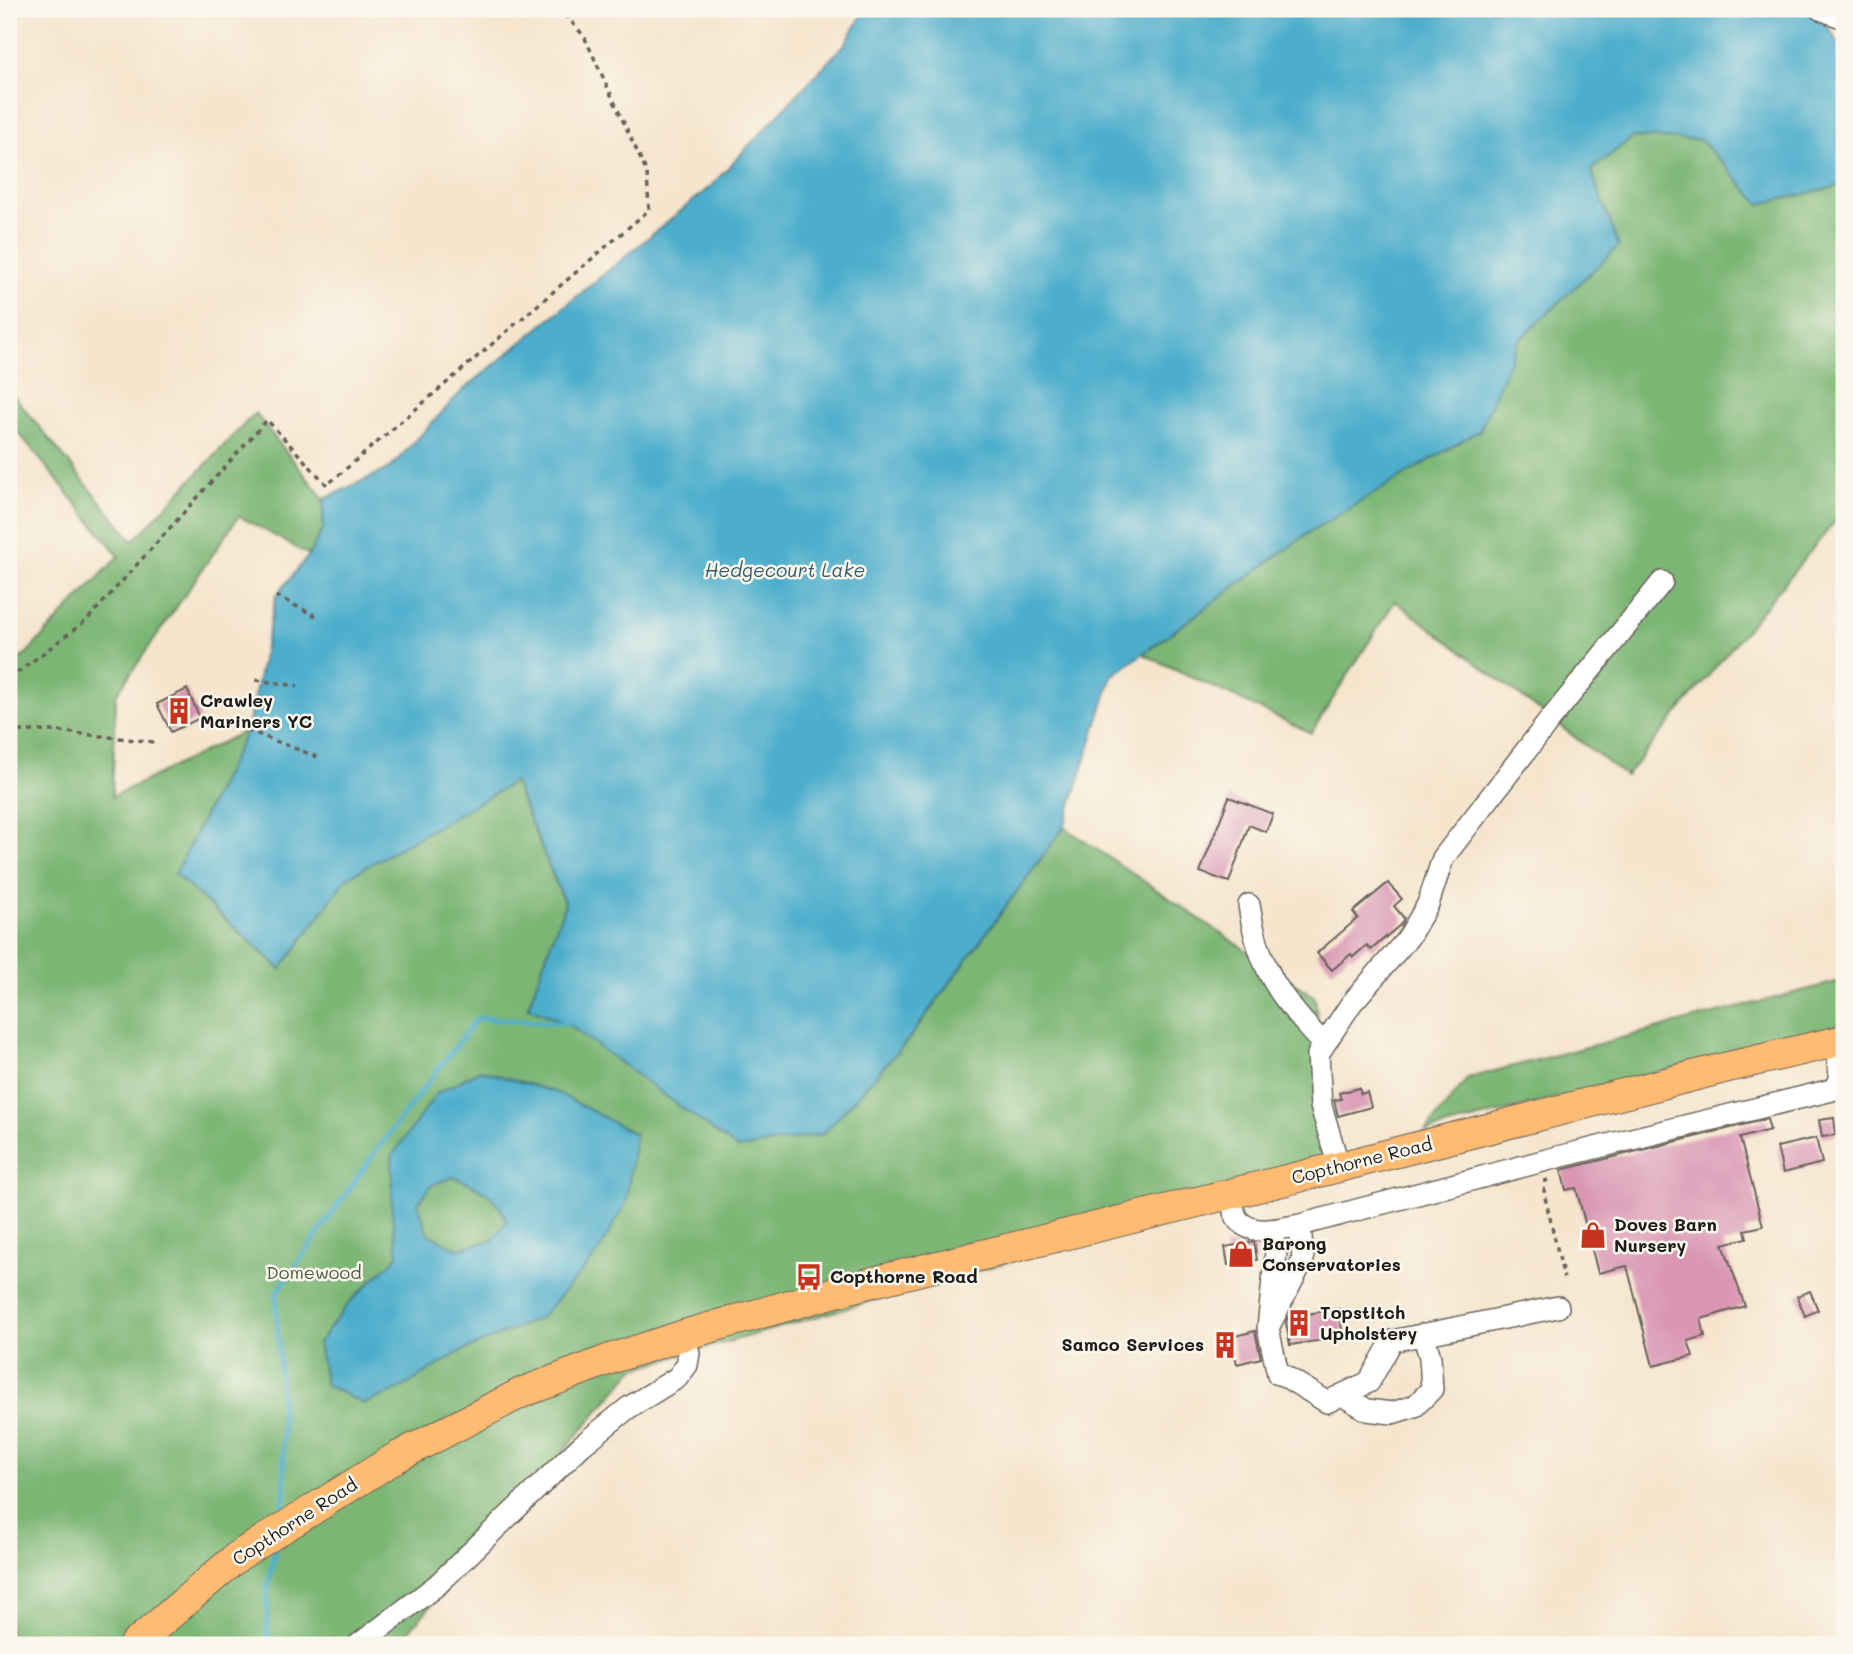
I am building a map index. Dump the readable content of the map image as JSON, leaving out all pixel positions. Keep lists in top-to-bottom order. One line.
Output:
{"streets":{"highway":["Copthorne Road"]},"water":["Hedgecourt Lake"],"parks":["Domewood"],"places":{"building":["Crawley Mariners YC","Topstitch Upholstery","Samco Services"],"shop":["Doves Barn Nursery","Barong Conservatories"],"bus stop":["Copthorne Road"]}}
